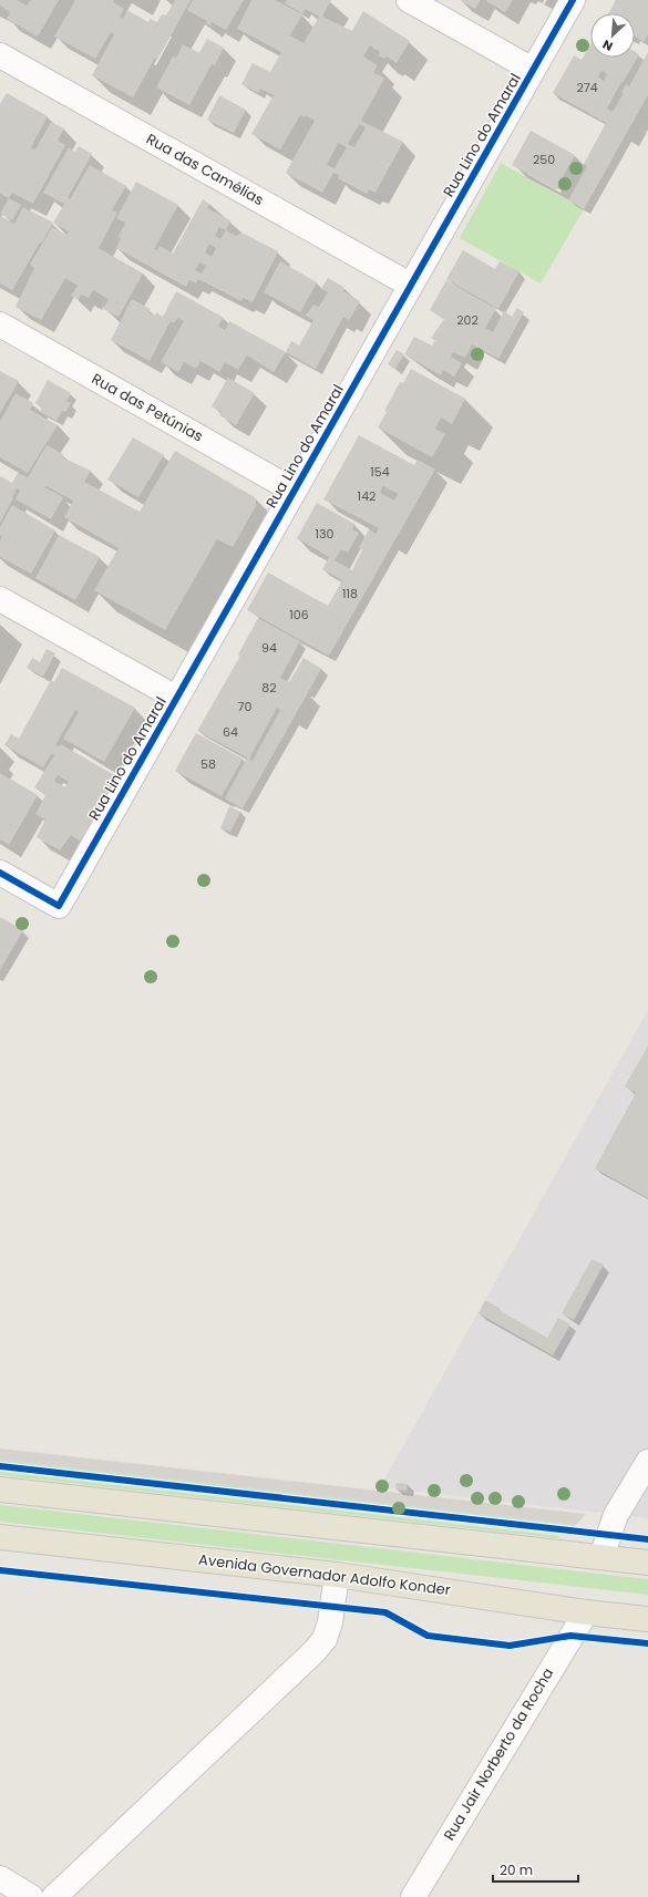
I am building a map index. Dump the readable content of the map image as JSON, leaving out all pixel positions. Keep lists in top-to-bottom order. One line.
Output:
{"streets":{"main road":["Avenida Governador Adolfo Konder"],"street":["Rua Lino do Amaral","Rua das Camélias","Rua das Petúnias","Rua Jair Norberto da Rocha"]},"crossings":[["Rua Lino do Amaral","Rua das Camélias"],["Rua Lino do Amaral","Rua das Petúnias"],["Avenida Governador Adolfo Konder","Rua Jair Norberto da Rocha"]],"house_numbers":["274","250","202","154","142","130","118","106","94","82","70","64","58"],"scale_bar":"20 m","north":"bottom left"}
